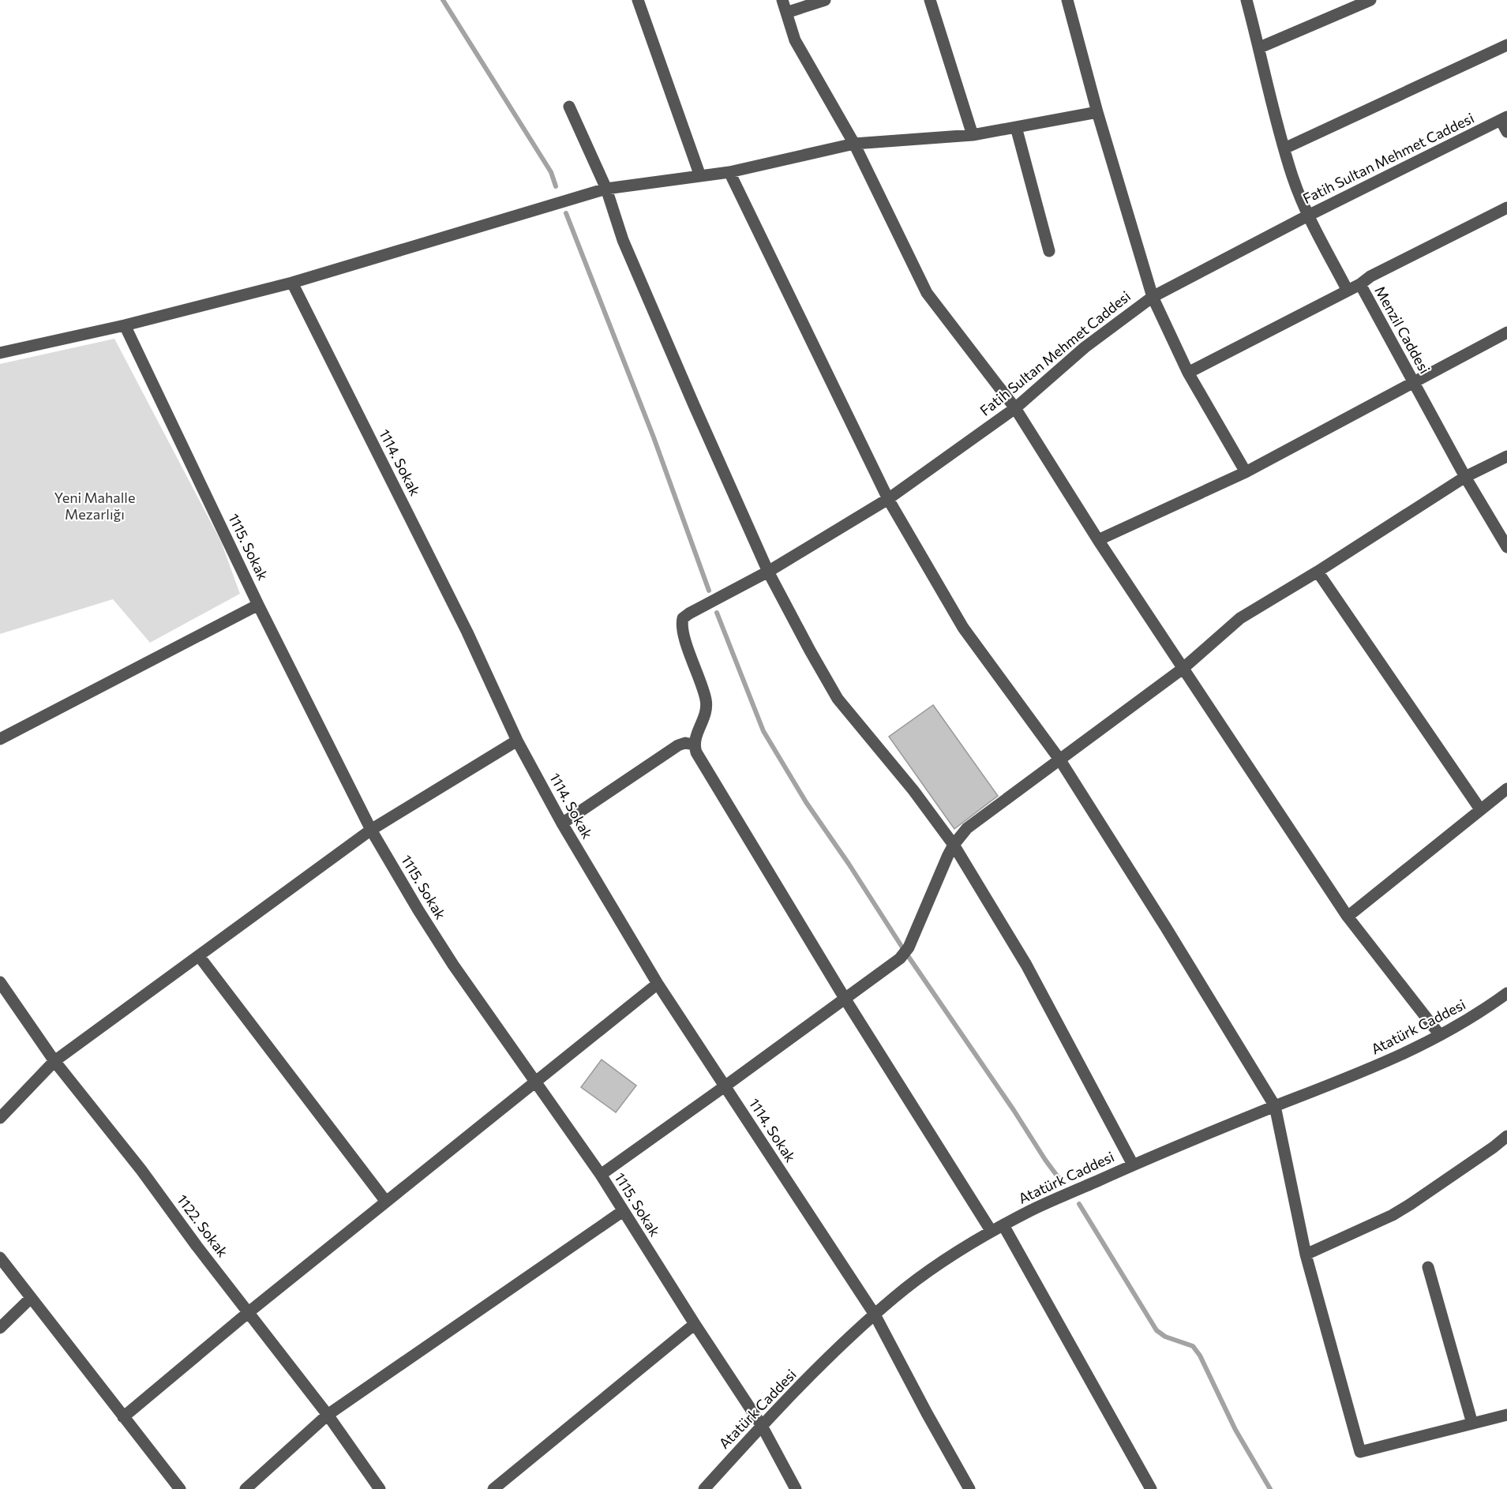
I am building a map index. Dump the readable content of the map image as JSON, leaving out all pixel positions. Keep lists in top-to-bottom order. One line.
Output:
{"streets":{"street":["Fatih Sultan Mehmet Caddesi","Menzil Caddesi","1114. Sokak","1115. Sokak","Atatürk Caddesi","1122. Sokak"]},"crossings":[["1114. Sokak","Atatürk Caddesi"],["1115. Sokak","Atatürk Caddesi"]],"parks":["Yeni Mahalle Mezarlığı"]}
